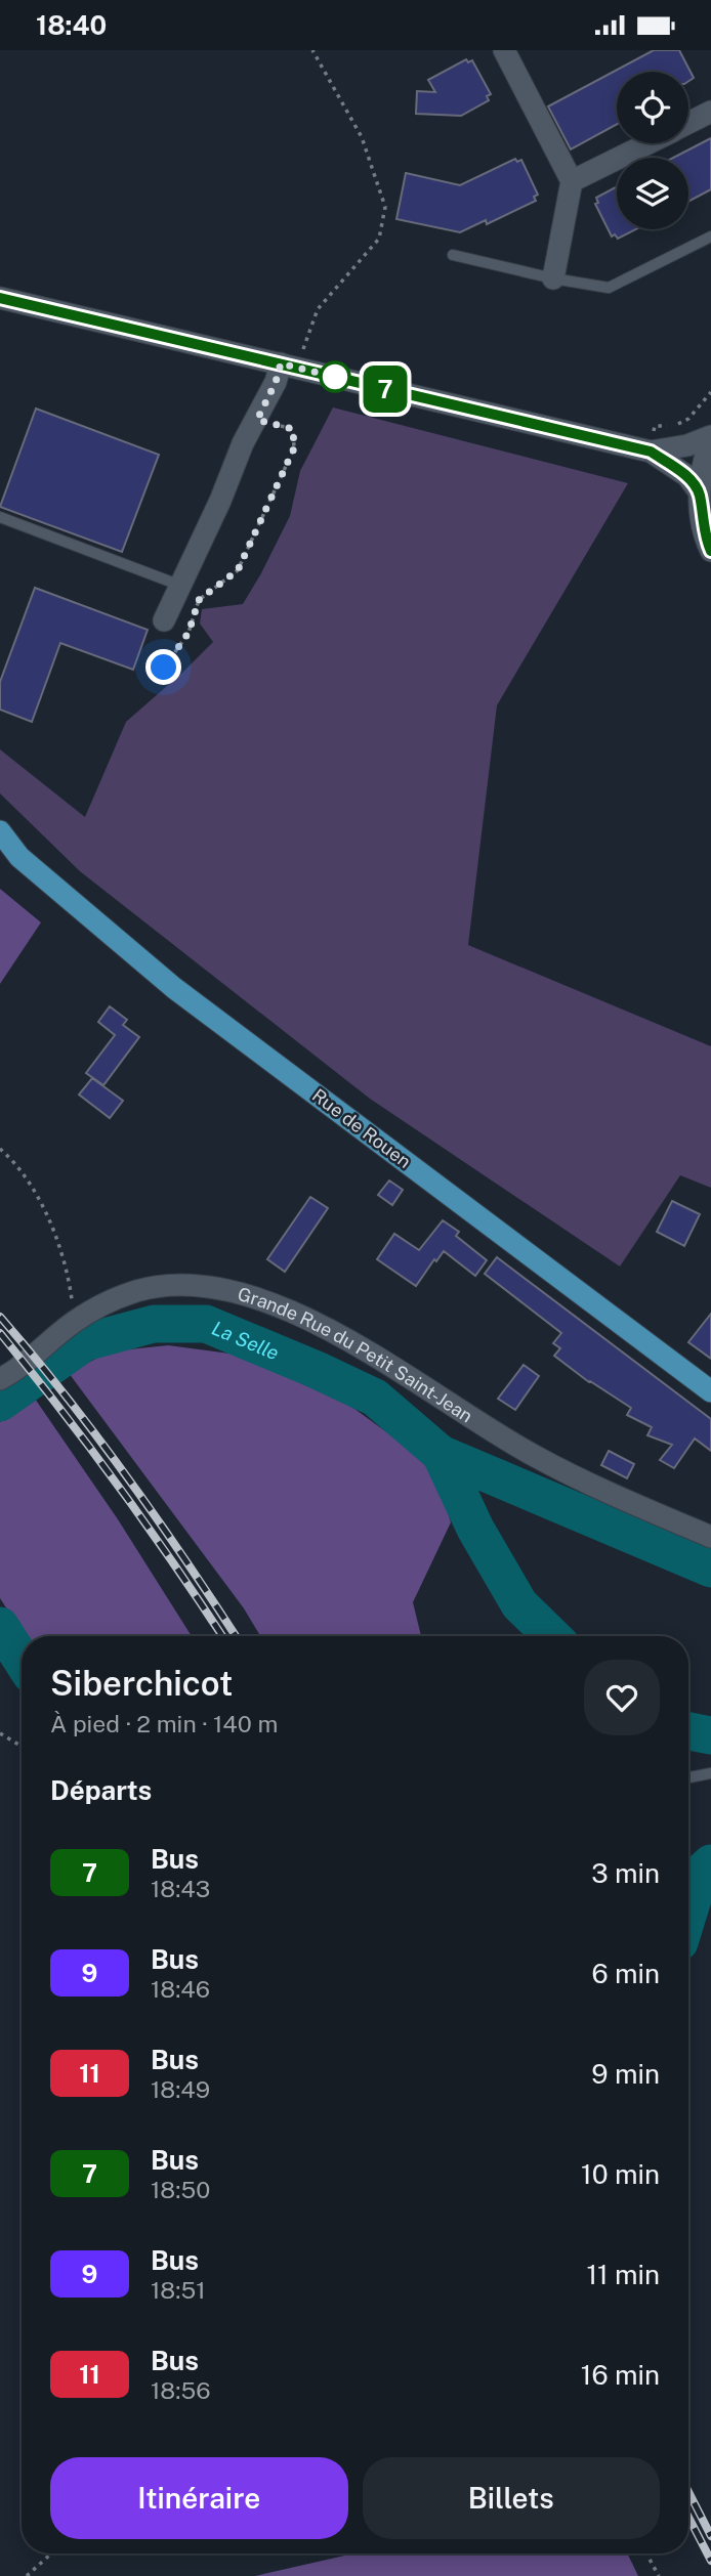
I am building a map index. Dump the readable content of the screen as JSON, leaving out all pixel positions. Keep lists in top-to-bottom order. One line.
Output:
{"streets":{"main road":["Rue de Rouen"],"street":["Grande Rue du Petit Saint-Jean"]},"water":["La Selle"],"lines":["bus line 7"],"page":{"status":"18:40","on_map":"7","heading":[["Siberchicot","À pied · 2 min · 140 m"],"Départs"],"list":[{"mark":"7","name":"Bus","note":"18:43","value":"3 min"},{"mark":"9","name":"Bus","note":"18:46","value":"6 min"},{"mark":"11","name":"Bus","note":"18:49","value":"9 min"},{"mark":"7","name":"Bus","note":"18:50","value":"10 min"},{"mark":"9","name":"Bus","note":"18:51","value":"11 min"},{"mark":"11","name":"Bus","note":"18:56","value":"16 min"}],"buttons":["Itinéraire","Billets"]}}
